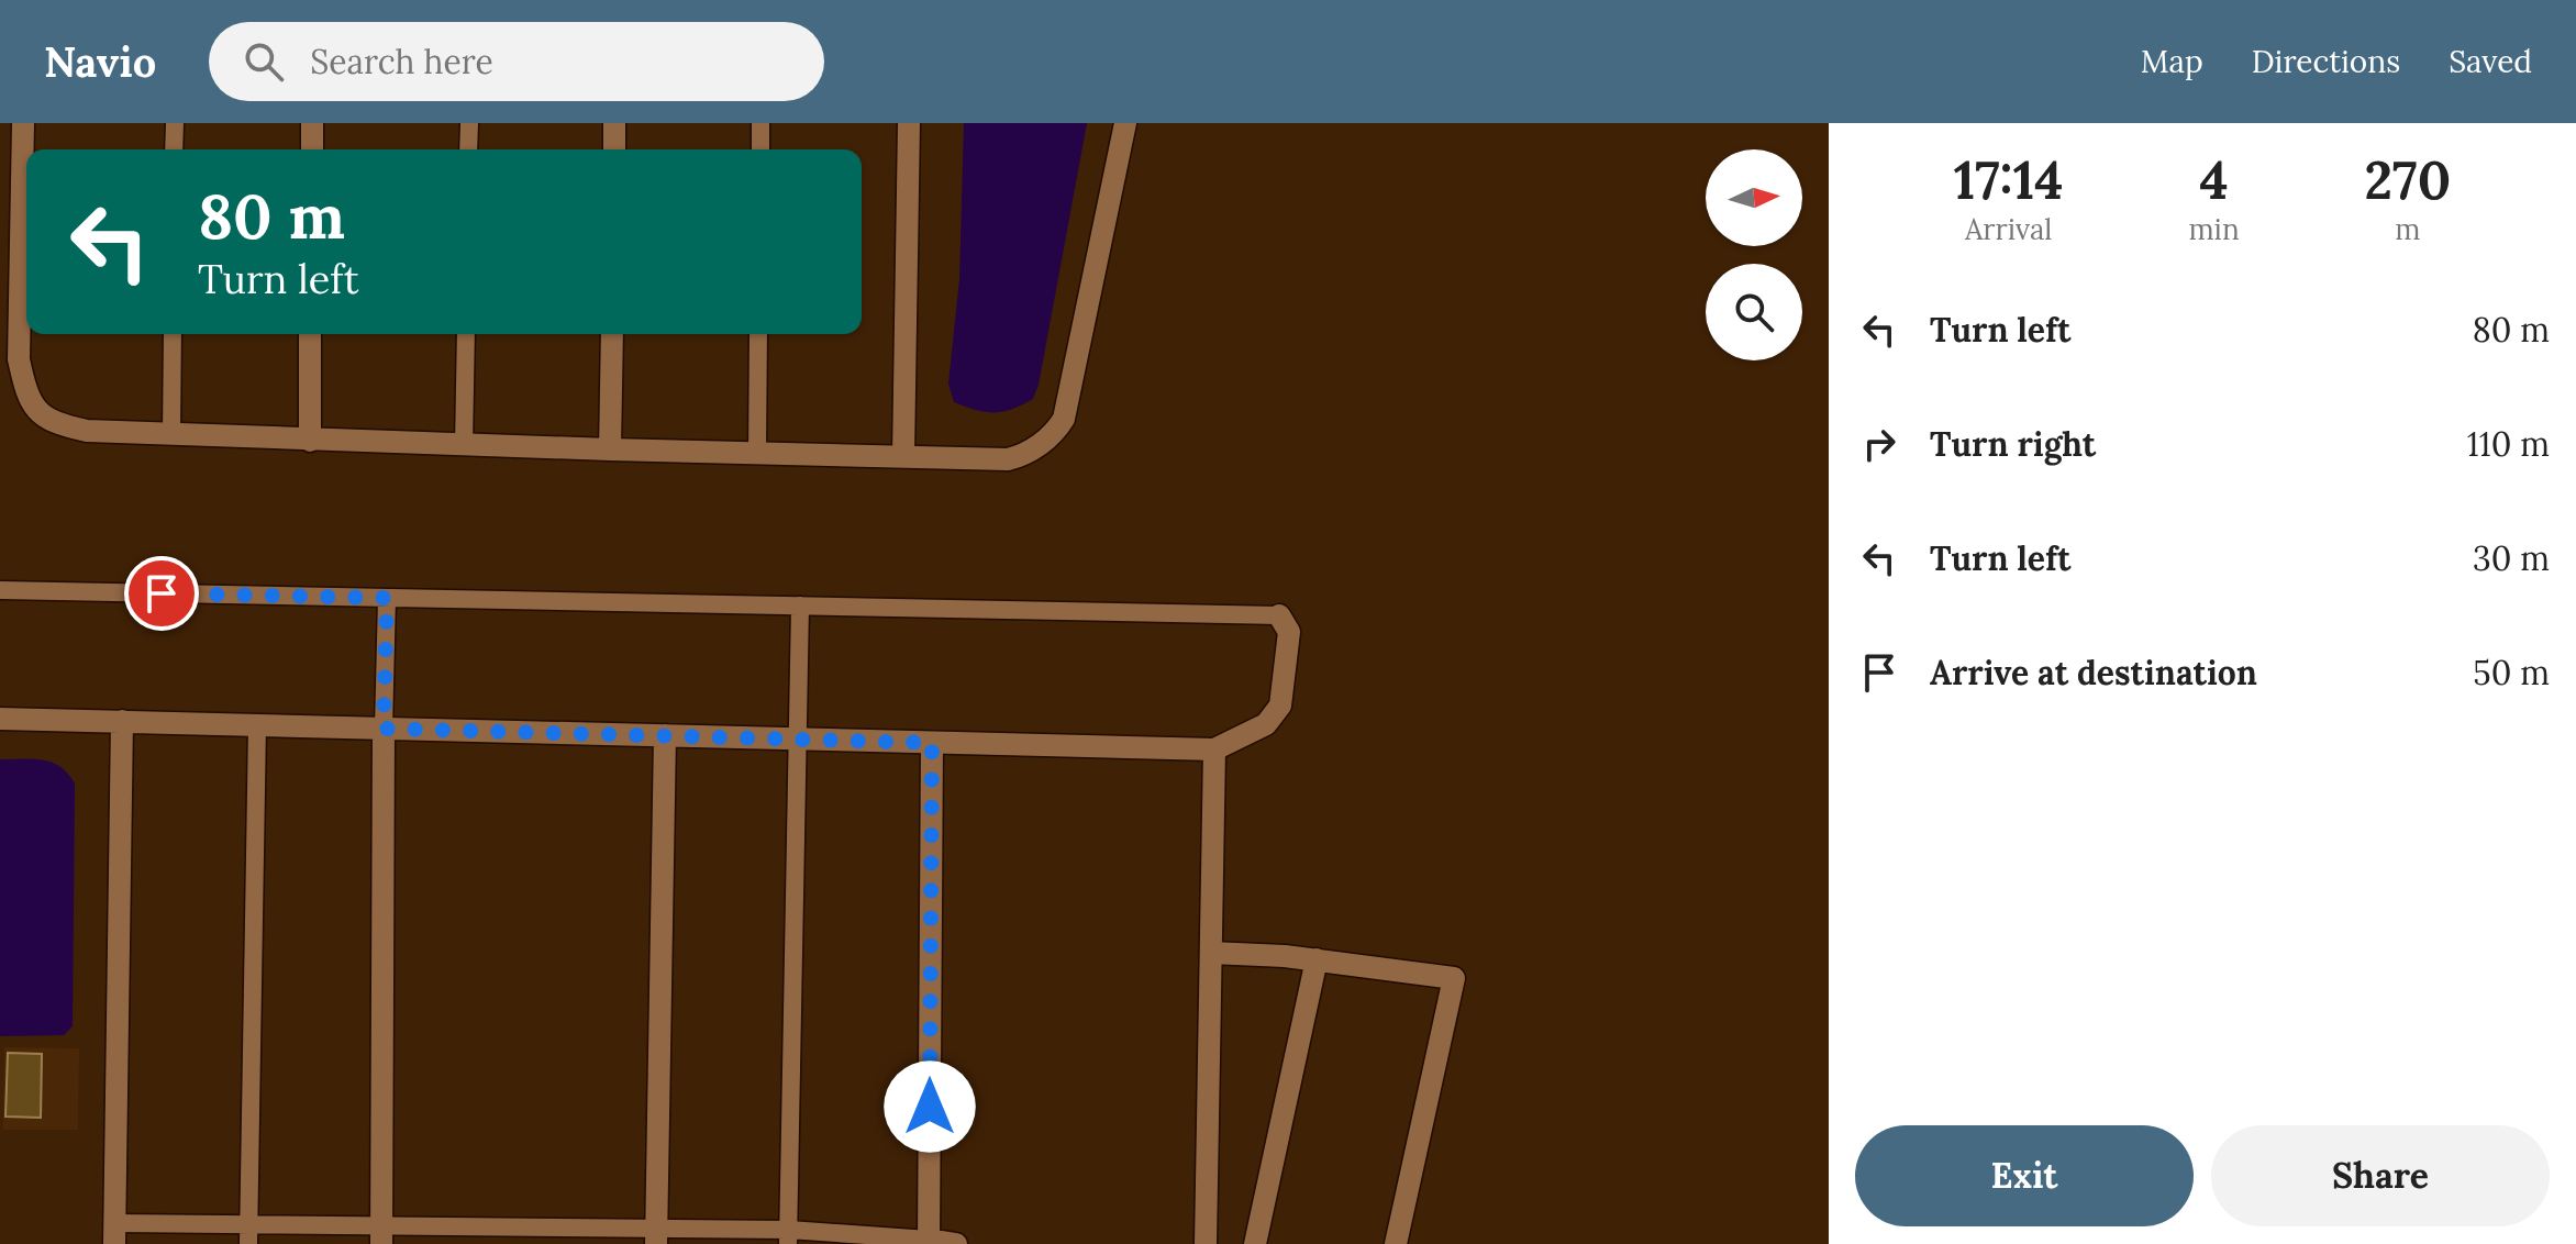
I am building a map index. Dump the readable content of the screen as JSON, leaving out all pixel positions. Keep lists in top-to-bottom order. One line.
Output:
{"north":"right","page":{"header":"Navio","search":"Search here","nav":["Map","Directions","Saved"],"eta":["17:14","Arrival","4","min","270","m"],"turn":["80 m","Turn left"],"list":[{"name":"Turn left","value":"80 m"},{"name":"Turn right","value":"110 m"},{"name":"Turn left","value":"30 m"},{"name":"Arrive at destination","value":"50 m"}],"buttons":["Exit","Share"]}}
